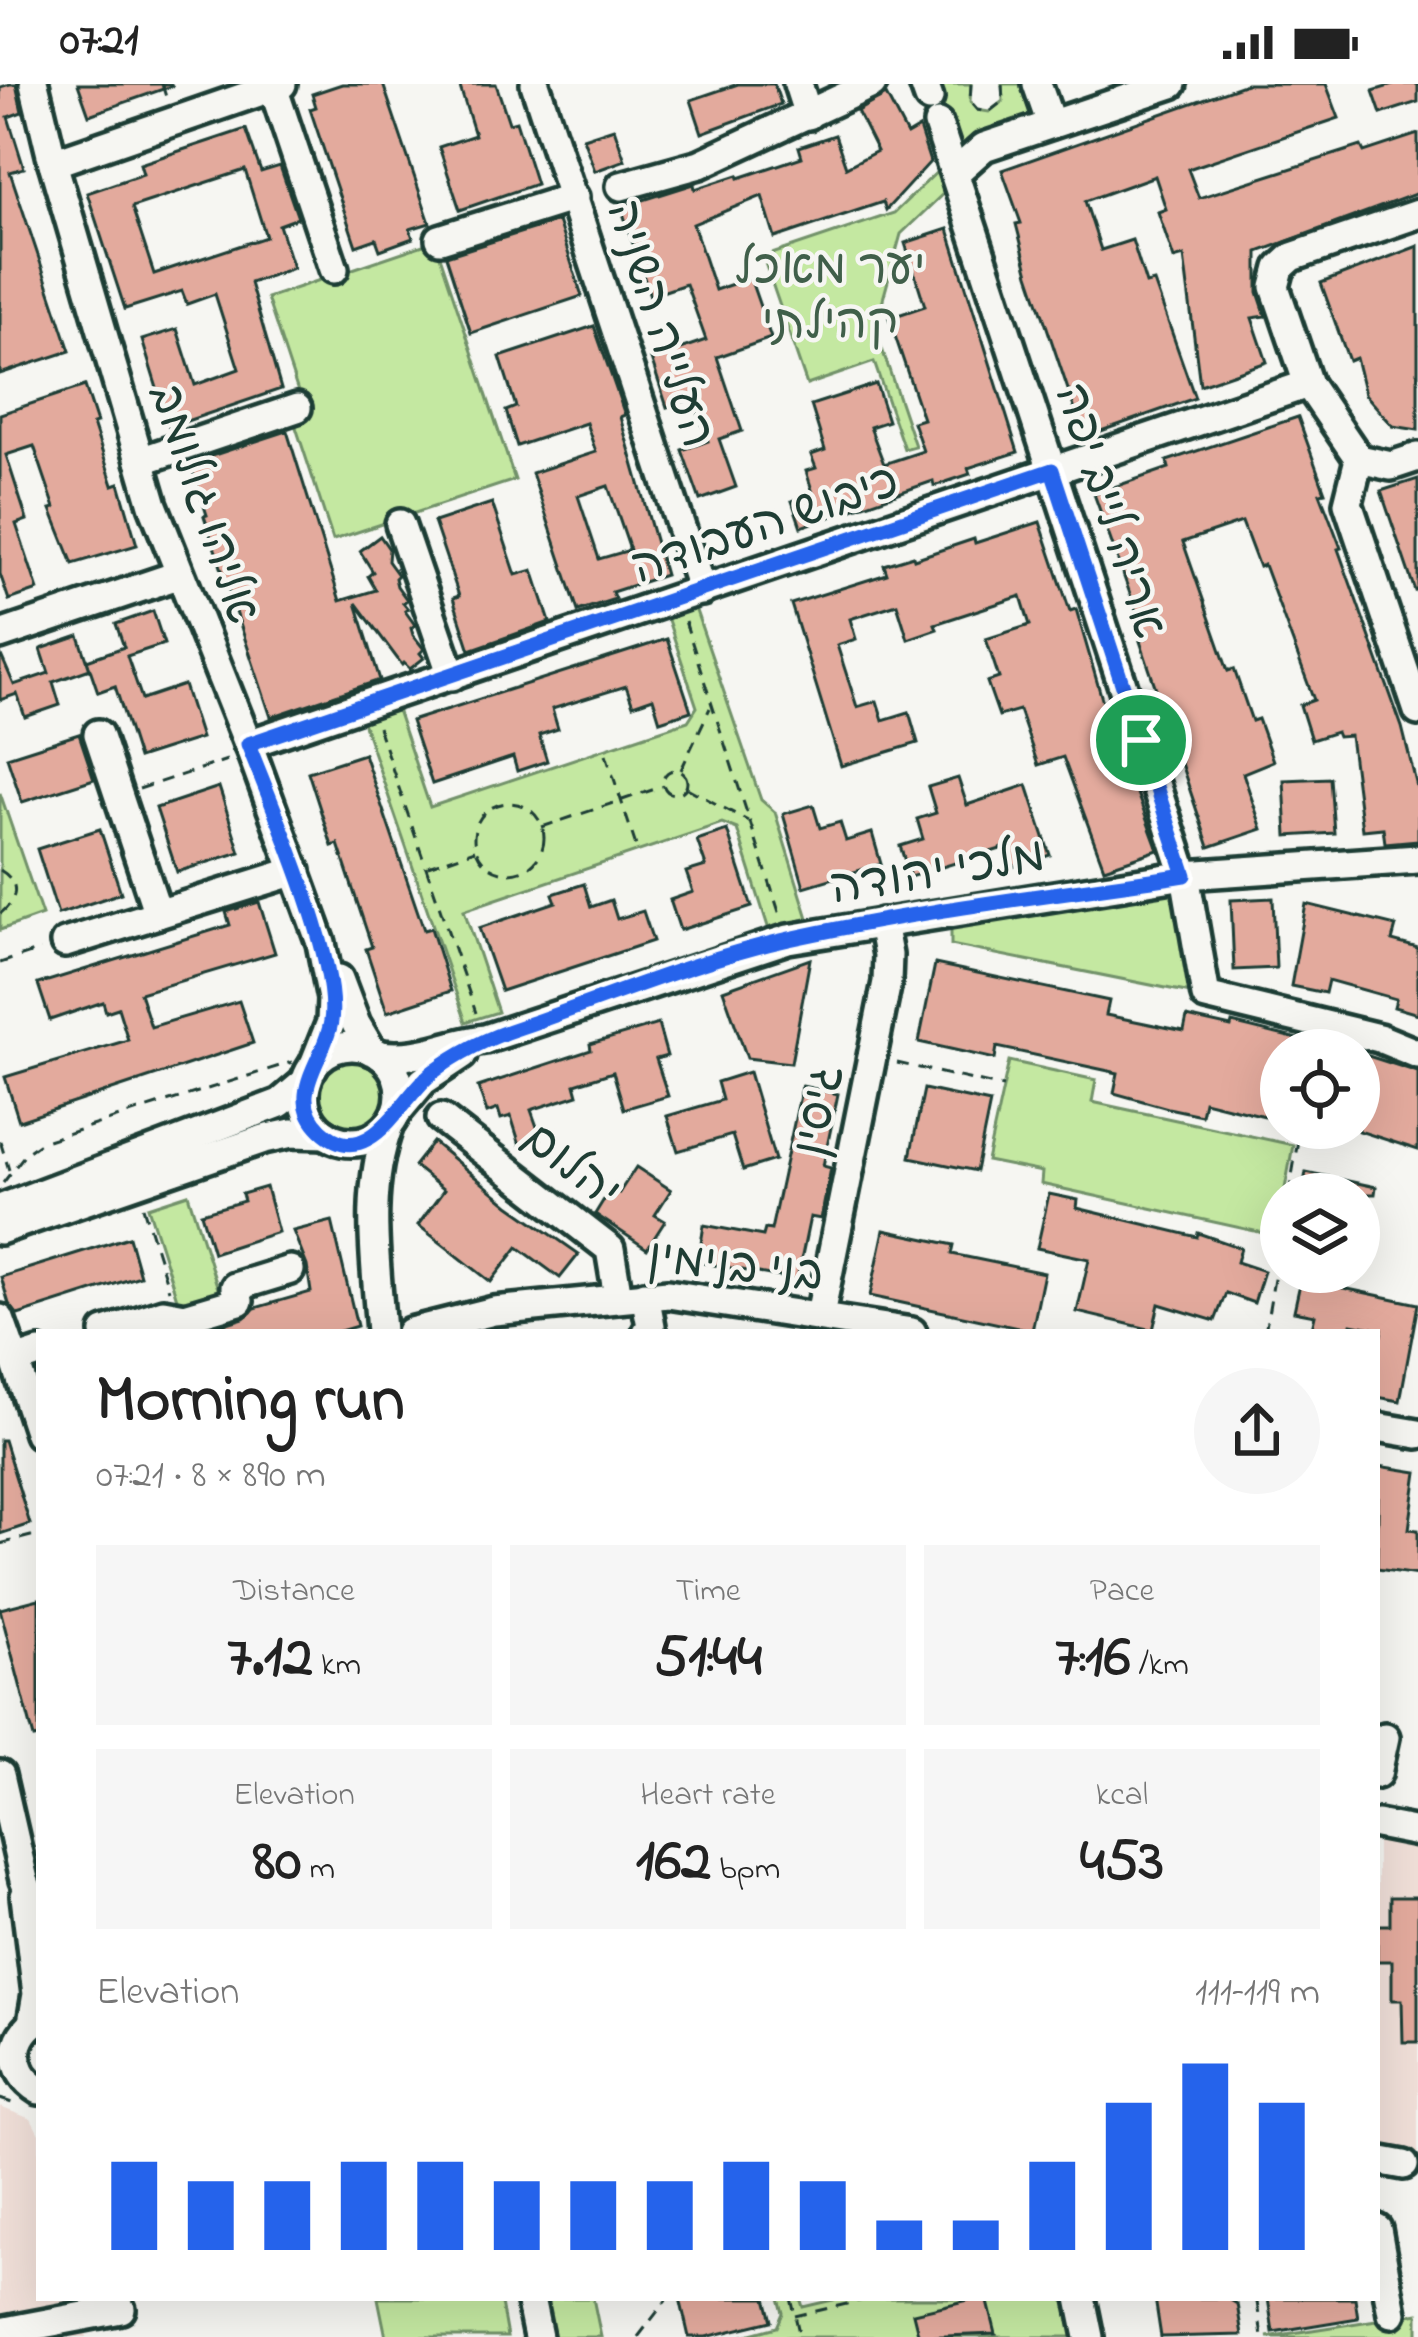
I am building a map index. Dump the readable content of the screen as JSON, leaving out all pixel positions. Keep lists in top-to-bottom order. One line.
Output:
{"streets":{"street":["העלייה השניה","אליהו גולומב","אריה לייב יפה","כיבוש העבודה","מלכי יהודה","גיסין","יהלום","בני בנימין"]},"crossings":[["העלייה השניה","כיבוש העבודה"],["אליהו גולומב","כיבוש העבודה"],["אליהו גולומב","מלכי יהודה"],["אריה לייב יפה","כיבוש העבודה"],["אריה לייב יפה","מלכי יהודה"],["מלכי יהודה","גיסין"],["גיסין","בני בנימין"],["יהלום","בני בנימין"]],"parks":["יער מאכל קהילתי"],"page":{"status":"07:21","heading":["Morning run","07:21 · 8 × 890 m"],"stats":[["Distance","7.12 km"],["Time","51:44"],["Pace","7:16 /km"],["Elevation","80 m"],["Heart rate","162 bpm"],["kcal","453"]],"chart":["Elevation","111–119 m"]}}
